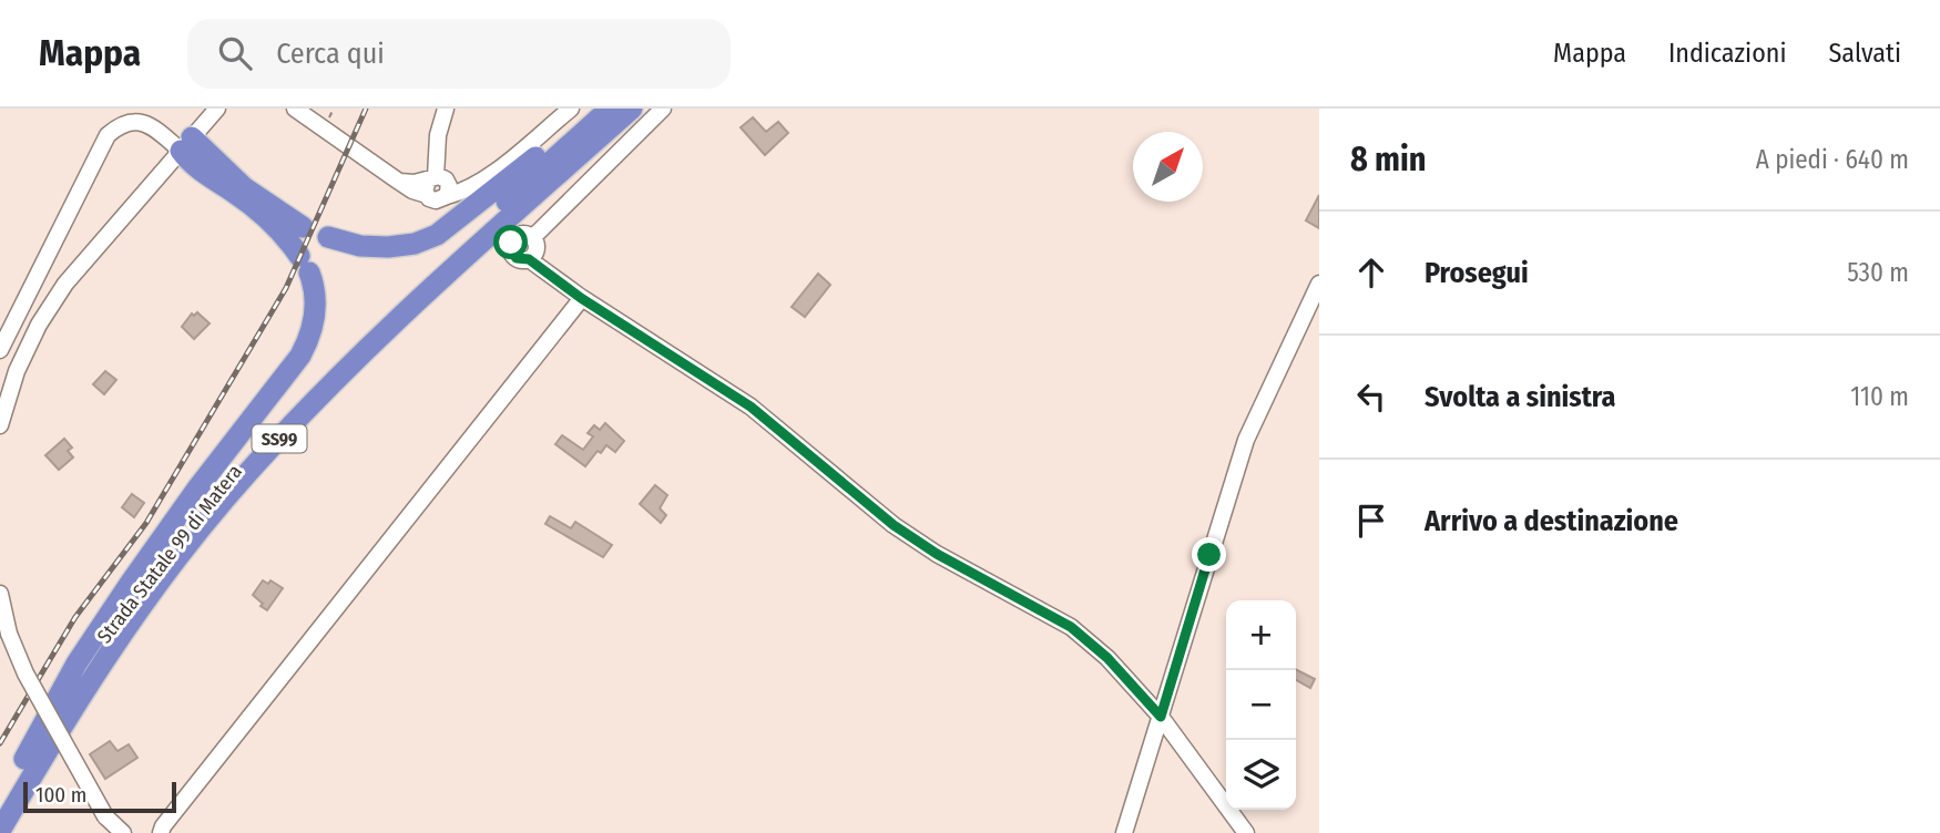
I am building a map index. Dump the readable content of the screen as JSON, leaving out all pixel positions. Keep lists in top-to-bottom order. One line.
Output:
{"streets":{"highway":["SS99","Strada Statale 99 di Matera"]},"scale_bar":"100 m","north":"top right","page":{"header":"Mappa","search":"Cerca qui","nav":["Mappa","Indicazioni","Salvati"],"heading":["8 min","A piedi · 640 m"],"list":[["Prosegui","530 m"],["Svolta a sinistra","110 m"],"Arrivo a destinazione"],"map_buttons":["+","−"],"scale":"100 m"}}
